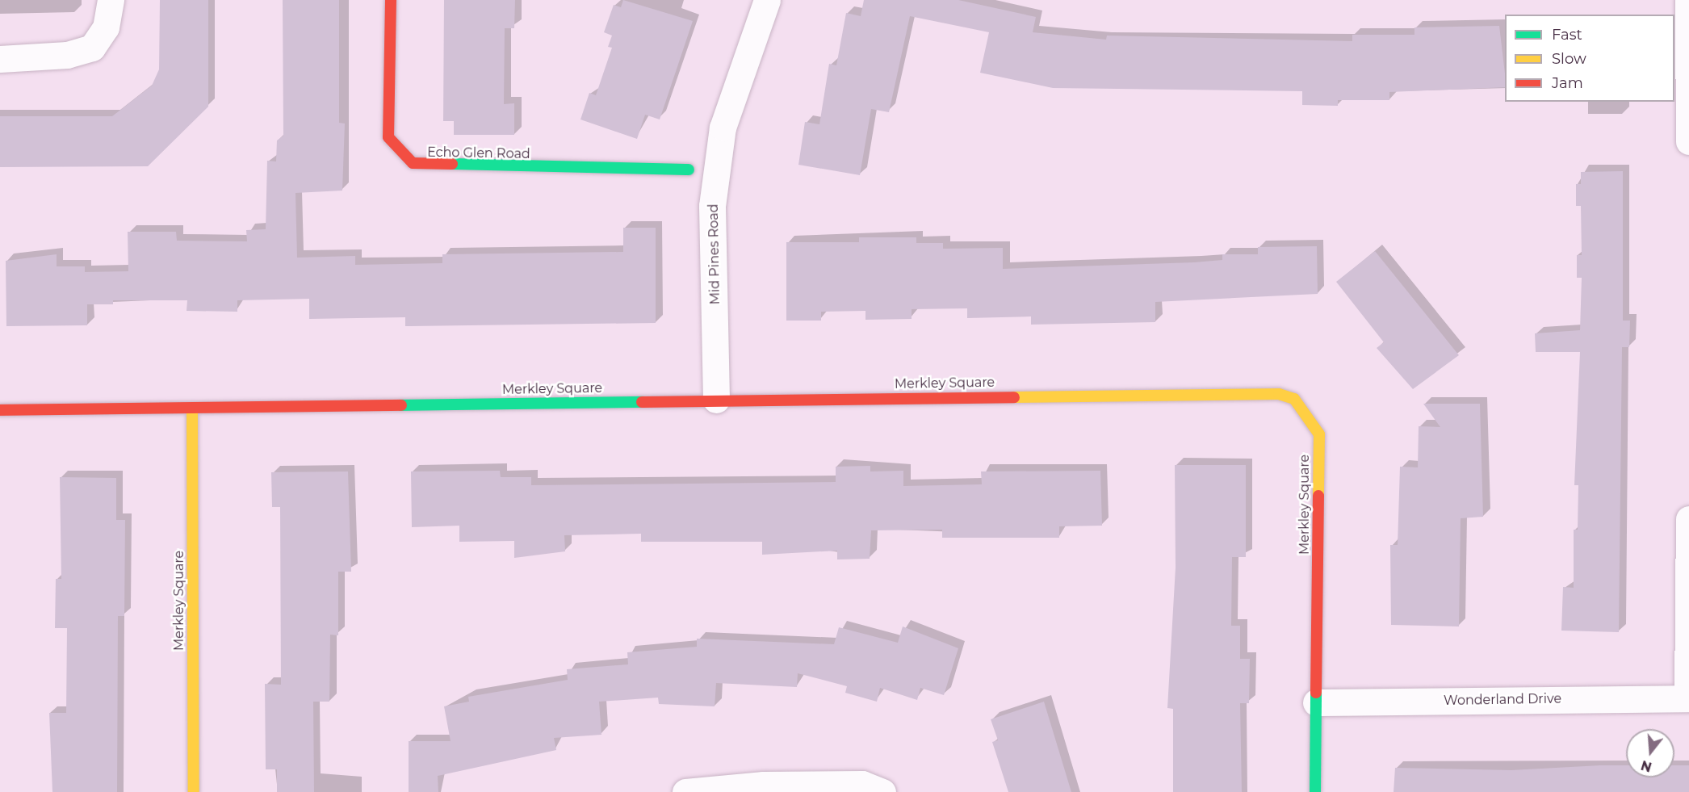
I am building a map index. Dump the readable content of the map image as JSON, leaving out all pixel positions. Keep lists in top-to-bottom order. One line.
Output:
{"streets":{"street":["Echo Glen Road","Mid Pines Road","Merkley Square","Wonderland Drive"]},"crossings":[["Mid Pines Road","Merkley Square"],["Merkley Square","Wonderland Drive"]],"legend":["Fast","Slow","Jam"],"north":"bottom"}
